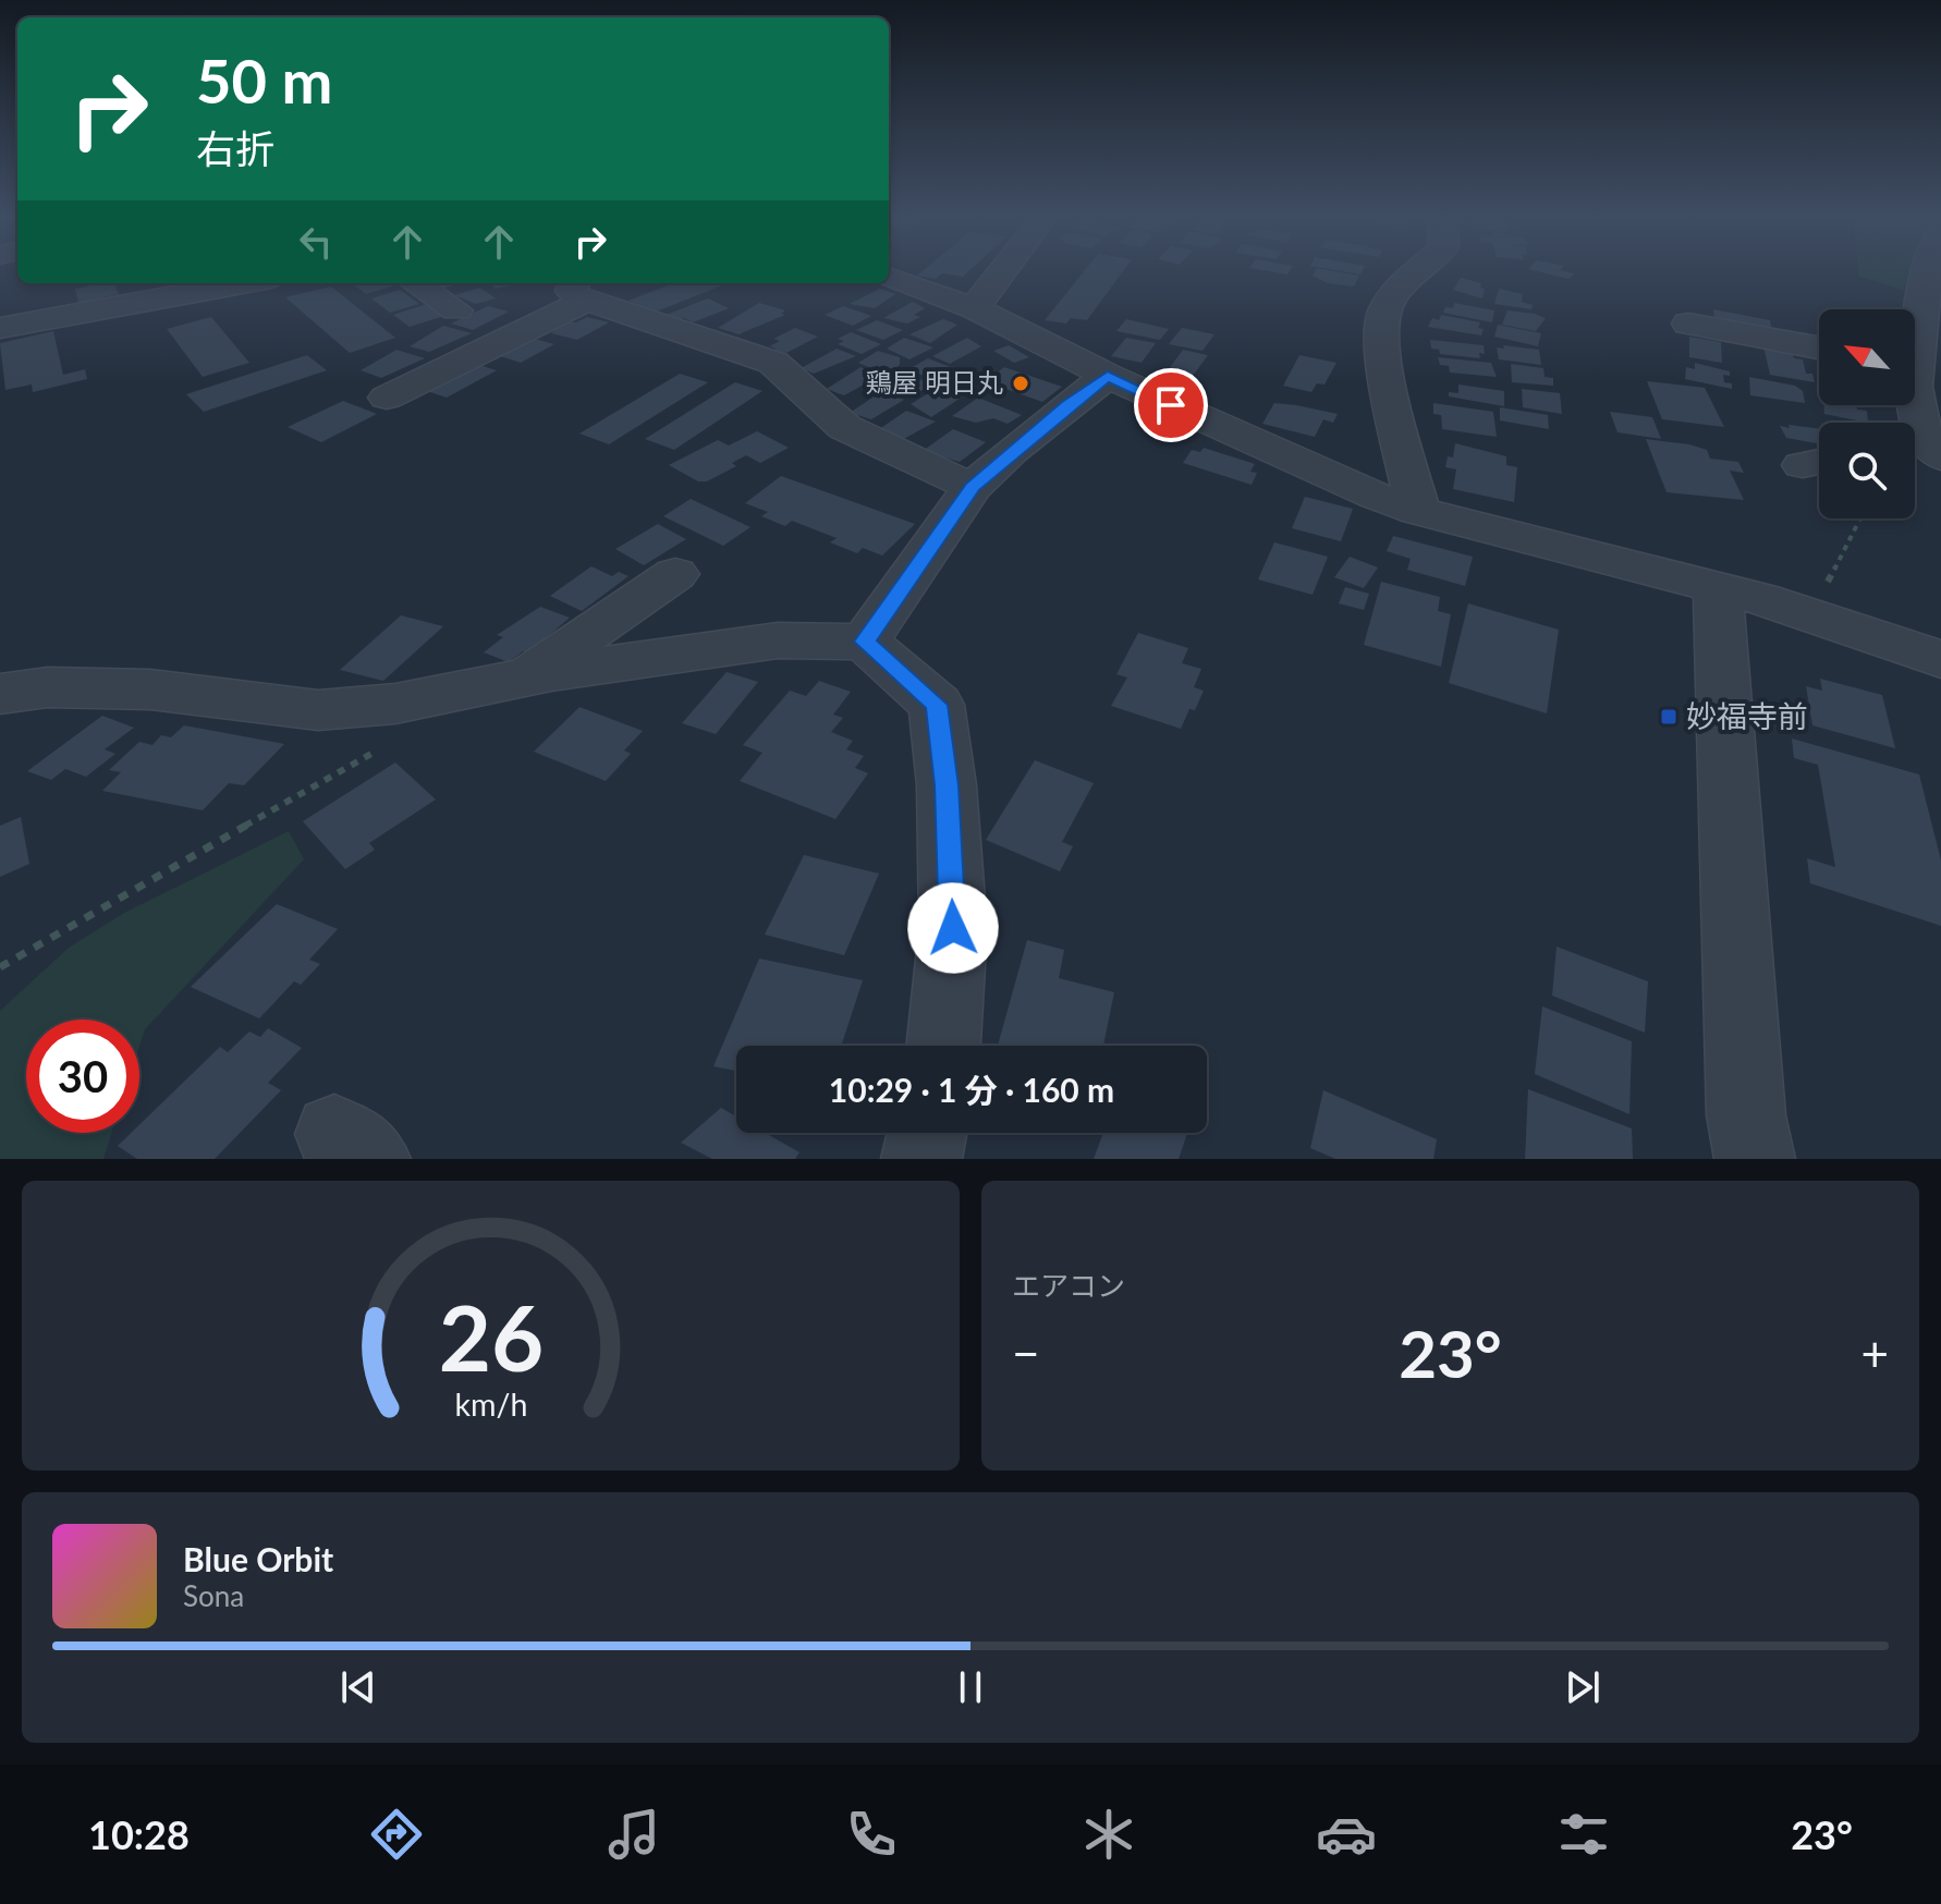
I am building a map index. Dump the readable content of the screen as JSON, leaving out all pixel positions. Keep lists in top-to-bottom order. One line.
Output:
{"places":{"other":["鶏屋 明日丸"],"transit":["妙福寺前"]},"north":"top left","page":{"turn":["50 m","右折"],"limit":"30","trip":"10:29 · 1 分 · 160 m","tile":"エアコン","heat":["−","23°","+"],"song":["Blue Orbit","Sona"],"tabs":["10:28","23°"],"gauge":["26","km/h"]}}
